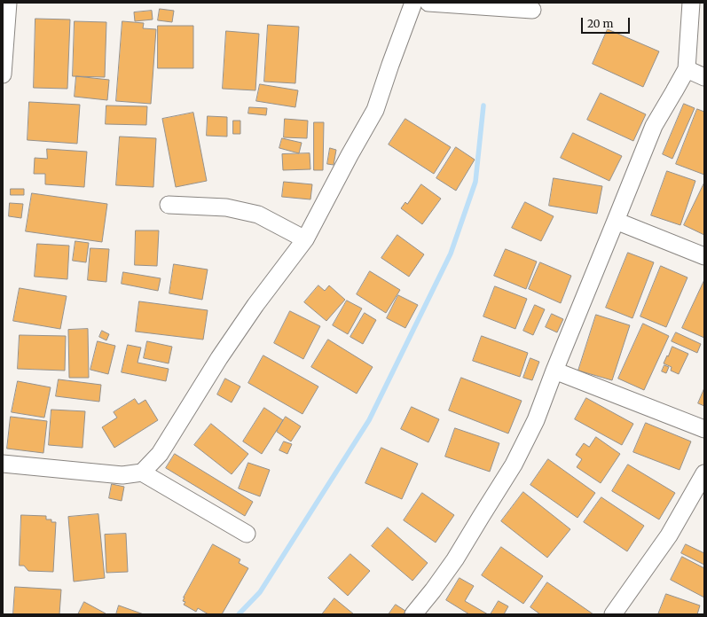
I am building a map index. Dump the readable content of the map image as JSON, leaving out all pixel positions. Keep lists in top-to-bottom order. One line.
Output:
{"scale_bar":"20 m"}
